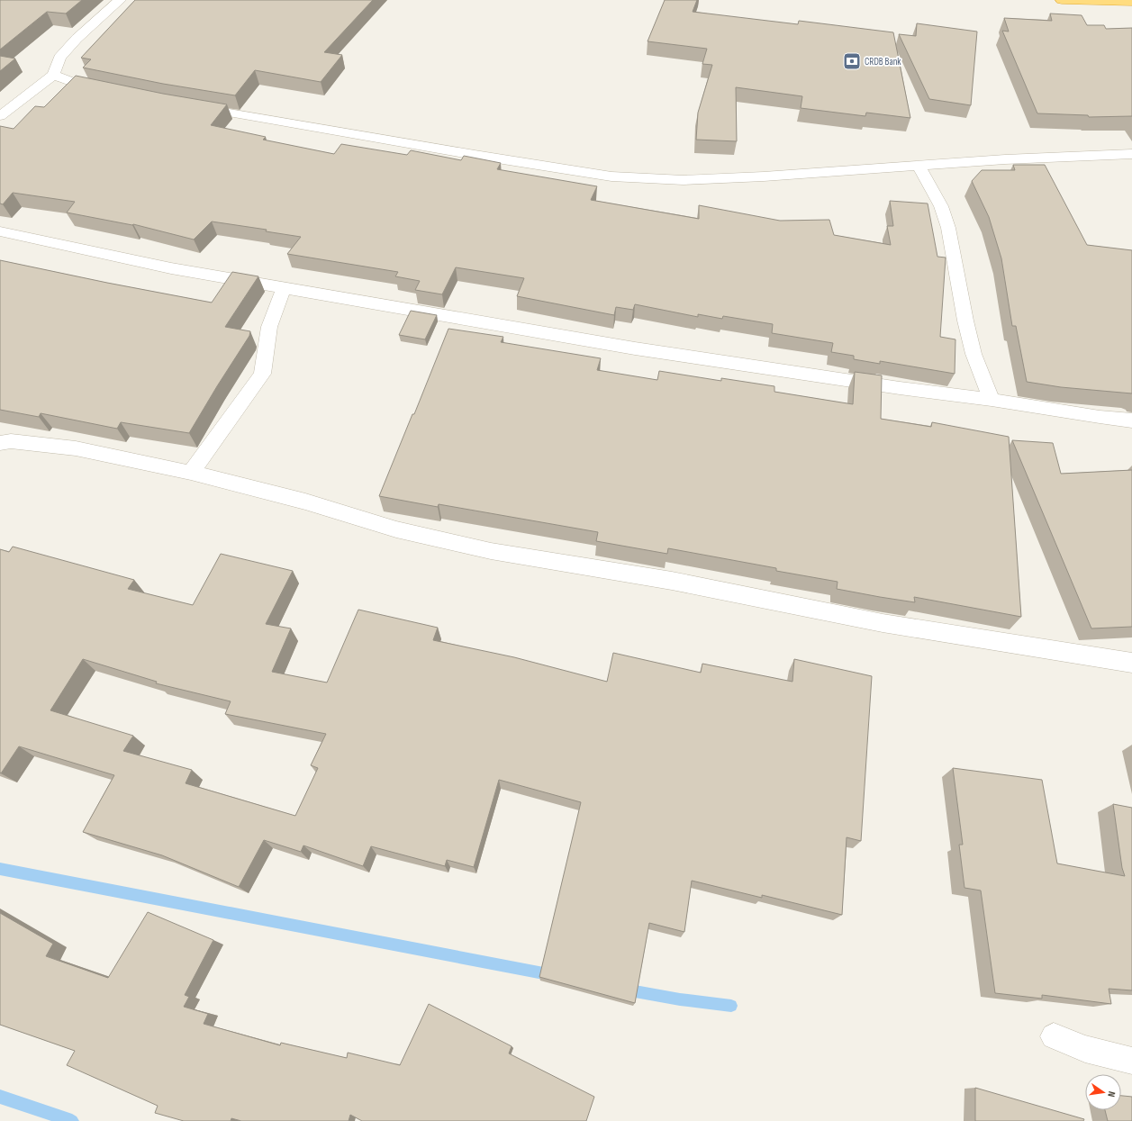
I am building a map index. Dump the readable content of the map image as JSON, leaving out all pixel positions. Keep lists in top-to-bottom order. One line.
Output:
{"places":{"bank":["CRDB Bank"]},"north":"right"}
